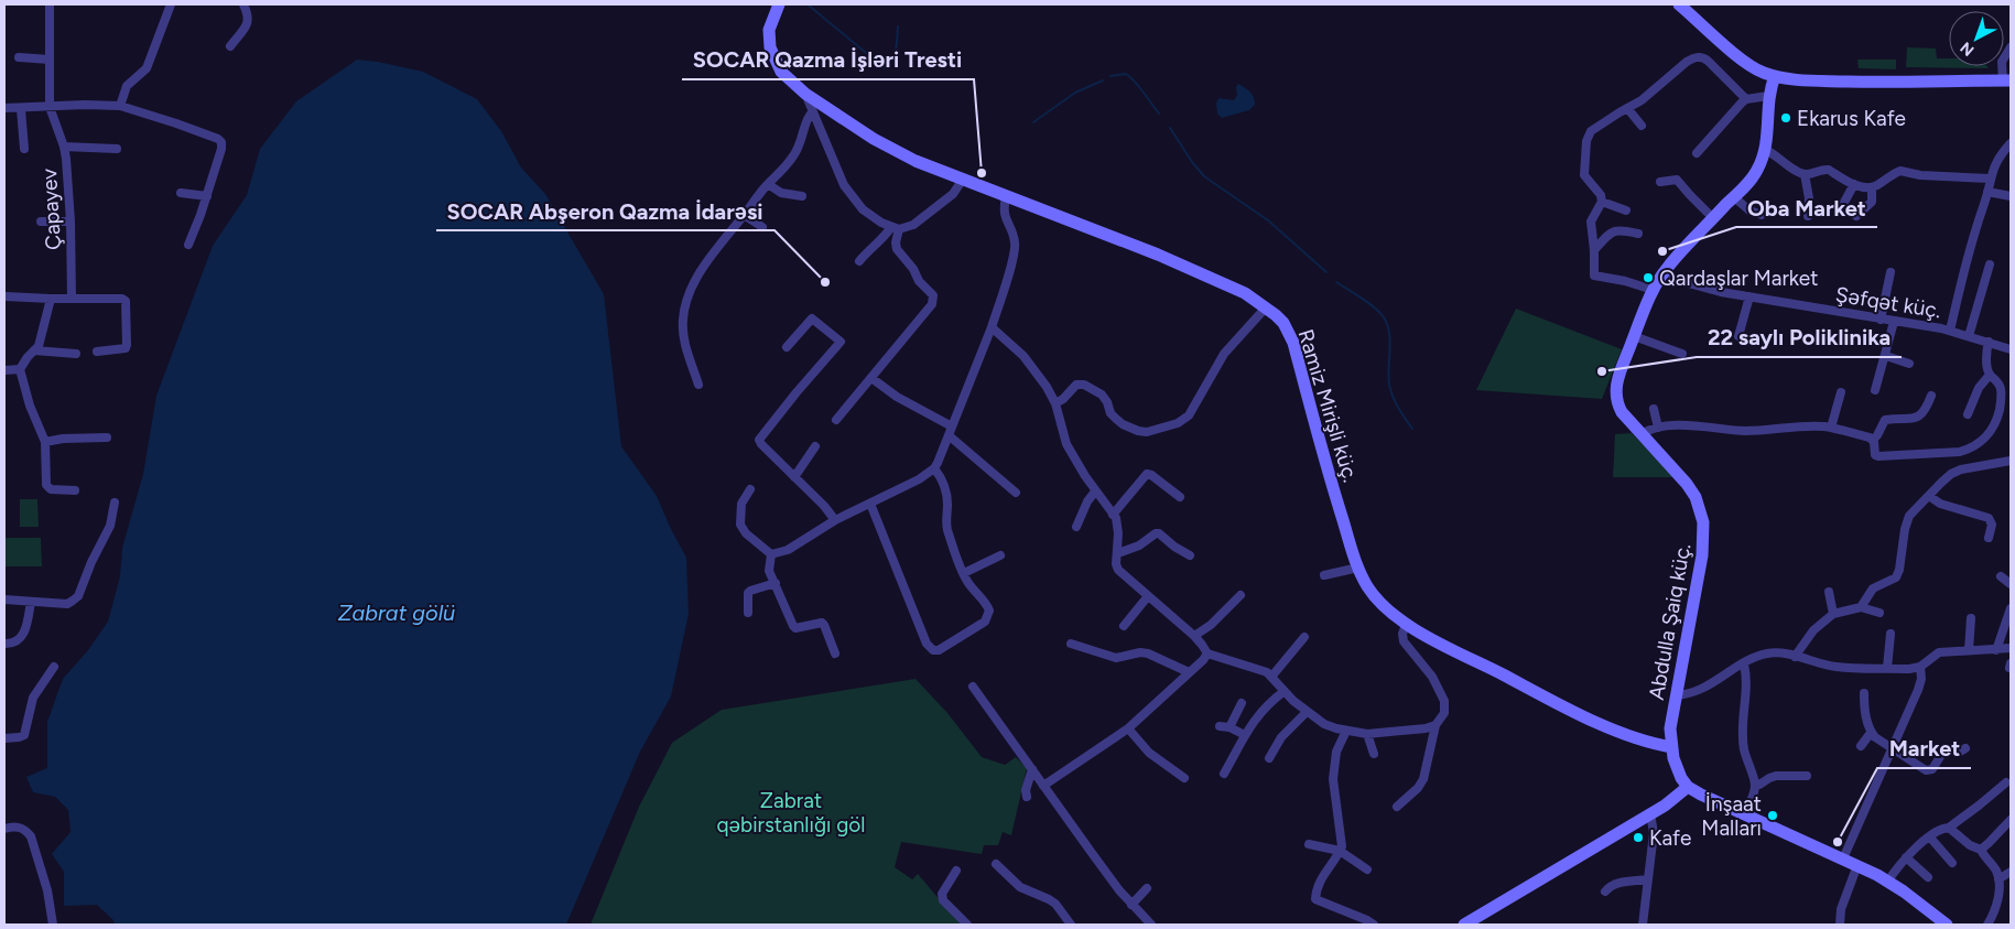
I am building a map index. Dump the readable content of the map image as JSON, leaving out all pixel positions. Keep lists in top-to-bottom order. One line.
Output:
{"streets":{"street":["Çapayev","Şəfqət küç.","Ramiz Mirişli küç.","Abdulla Şaiq küç."]},"crossings":[["Şəfqət küç.","Abdulla Şaiq küç."],["Ramiz Mirişli küç.","Abdulla Şaiq küç."]],"water":["Zabrat gölü"],"parks":["Zabrat qəbirstanlığı göl"],"places":["Ekarus Kafe","SOCAR Qazma İşləri Tresti","Oba Market","Qardaşlar Market","SOCAR Abşeron Qazma İdarəsi","22 saylı Poliklinika","İnşaat Malları","Kafe","Market"],"north":"bottom left"}
